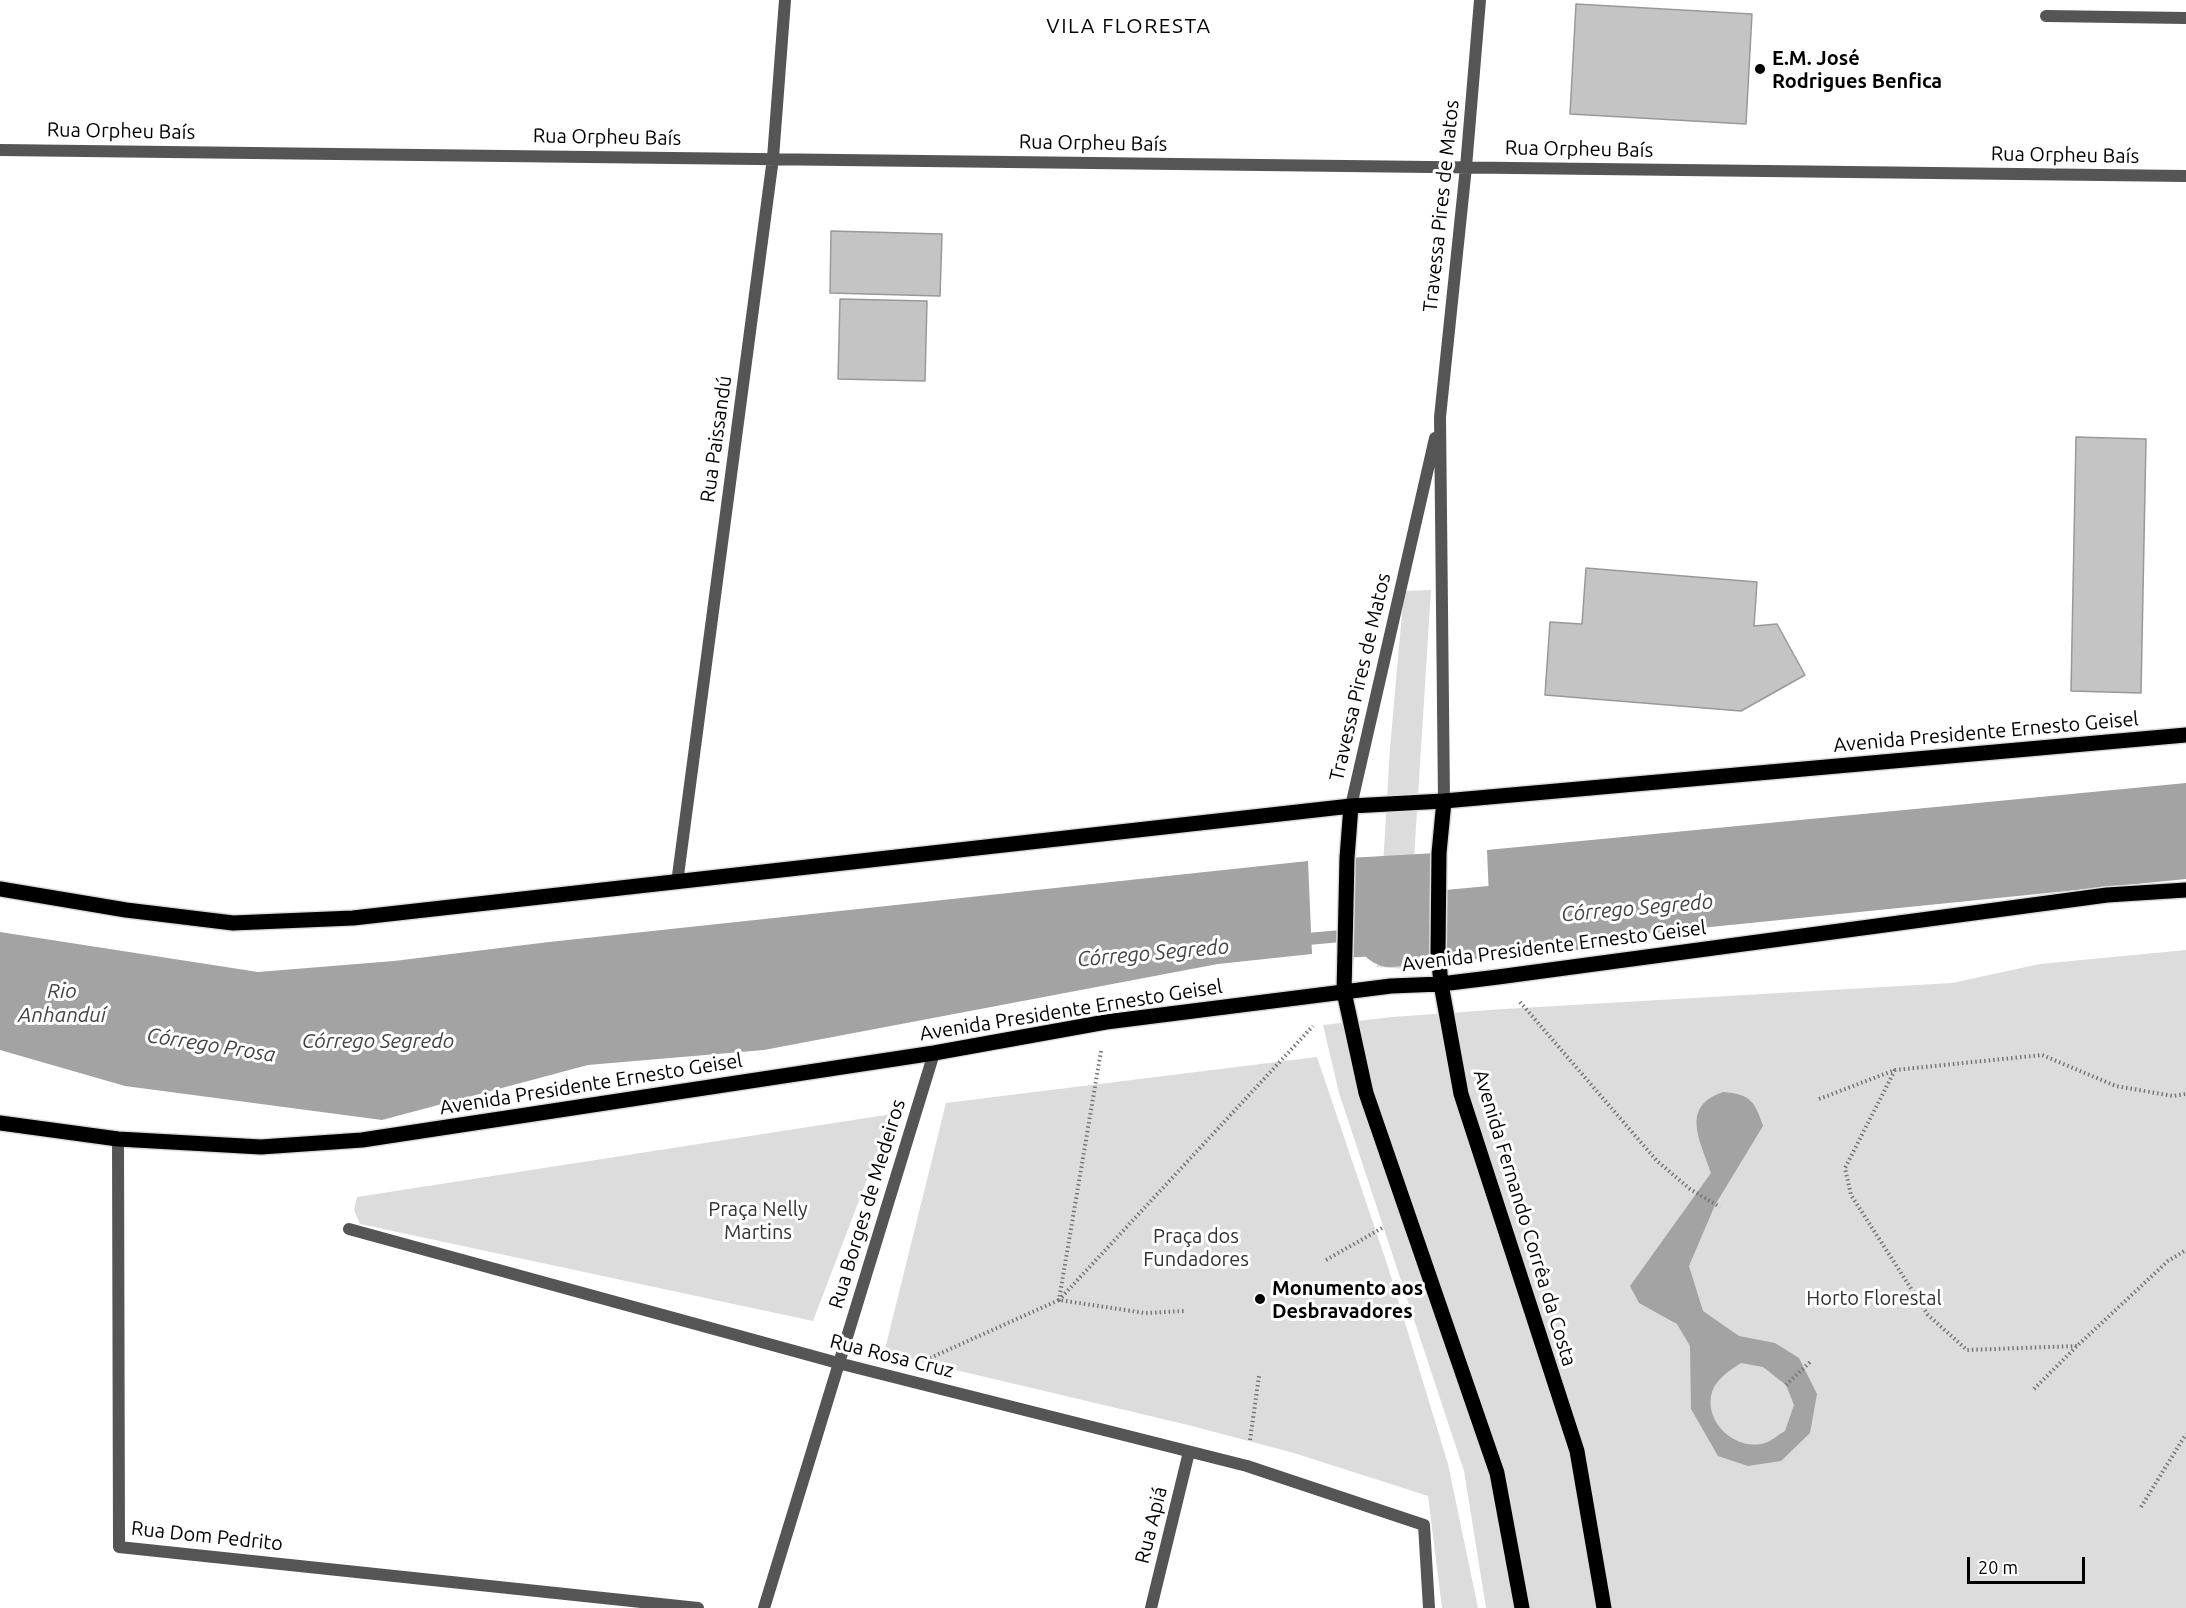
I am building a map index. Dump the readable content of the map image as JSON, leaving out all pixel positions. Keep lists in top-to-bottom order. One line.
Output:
{"streets":{"main road":["Avenida Presidente Ernesto Geisel","Avenida Fernando Corrêa da Costa"],"street":["Rua Orpheu Baís","Travessa Pires de Matos","Rua Paissandú","Rua Borges de Medeiros","Rua Rosa Cruz","Rua Apiá","Rua Dom Pedrito"]},"crossings":[["Rua Orpheu Baís","Travessa Pires de Matos"],["Rua Orpheu Baís","Rua Paissandú"],["Travessa Pires de Matos","Avenida Presidente Ernesto Geisel"],["Travessa Pires de Matos","Avenida Fernando Corrêa da Costa"],["Rua Paissandú","Avenida Presidente Ernesto Geisel"],["Avenida Presidente Ernesto Geisel","Rua Borges de Medeiros"],["Avenida Presidente Ernesto Geisel","Avenida Fernando Corrêa da Costa"],["Avenida Presidente Ernesto Geisel","Rua Dom Pedrito"],["Rua Borges de Medeiros","Rua Rosa Cruz"],["Rua Rosa Cruz","Rua Apiá"]],"districts":["VILA FLORESTA"],"water":["Córrego Segredo","Rio Anhanduí","Córrego Prosa"],"parks":["Praça Nelly Martins","Praça dos Fundadores","Horto Florestal"],"places":["E.M. José Rodrigues Benfica","Monumento aos Desbravadores"],"scale_bar":"20 m"}
